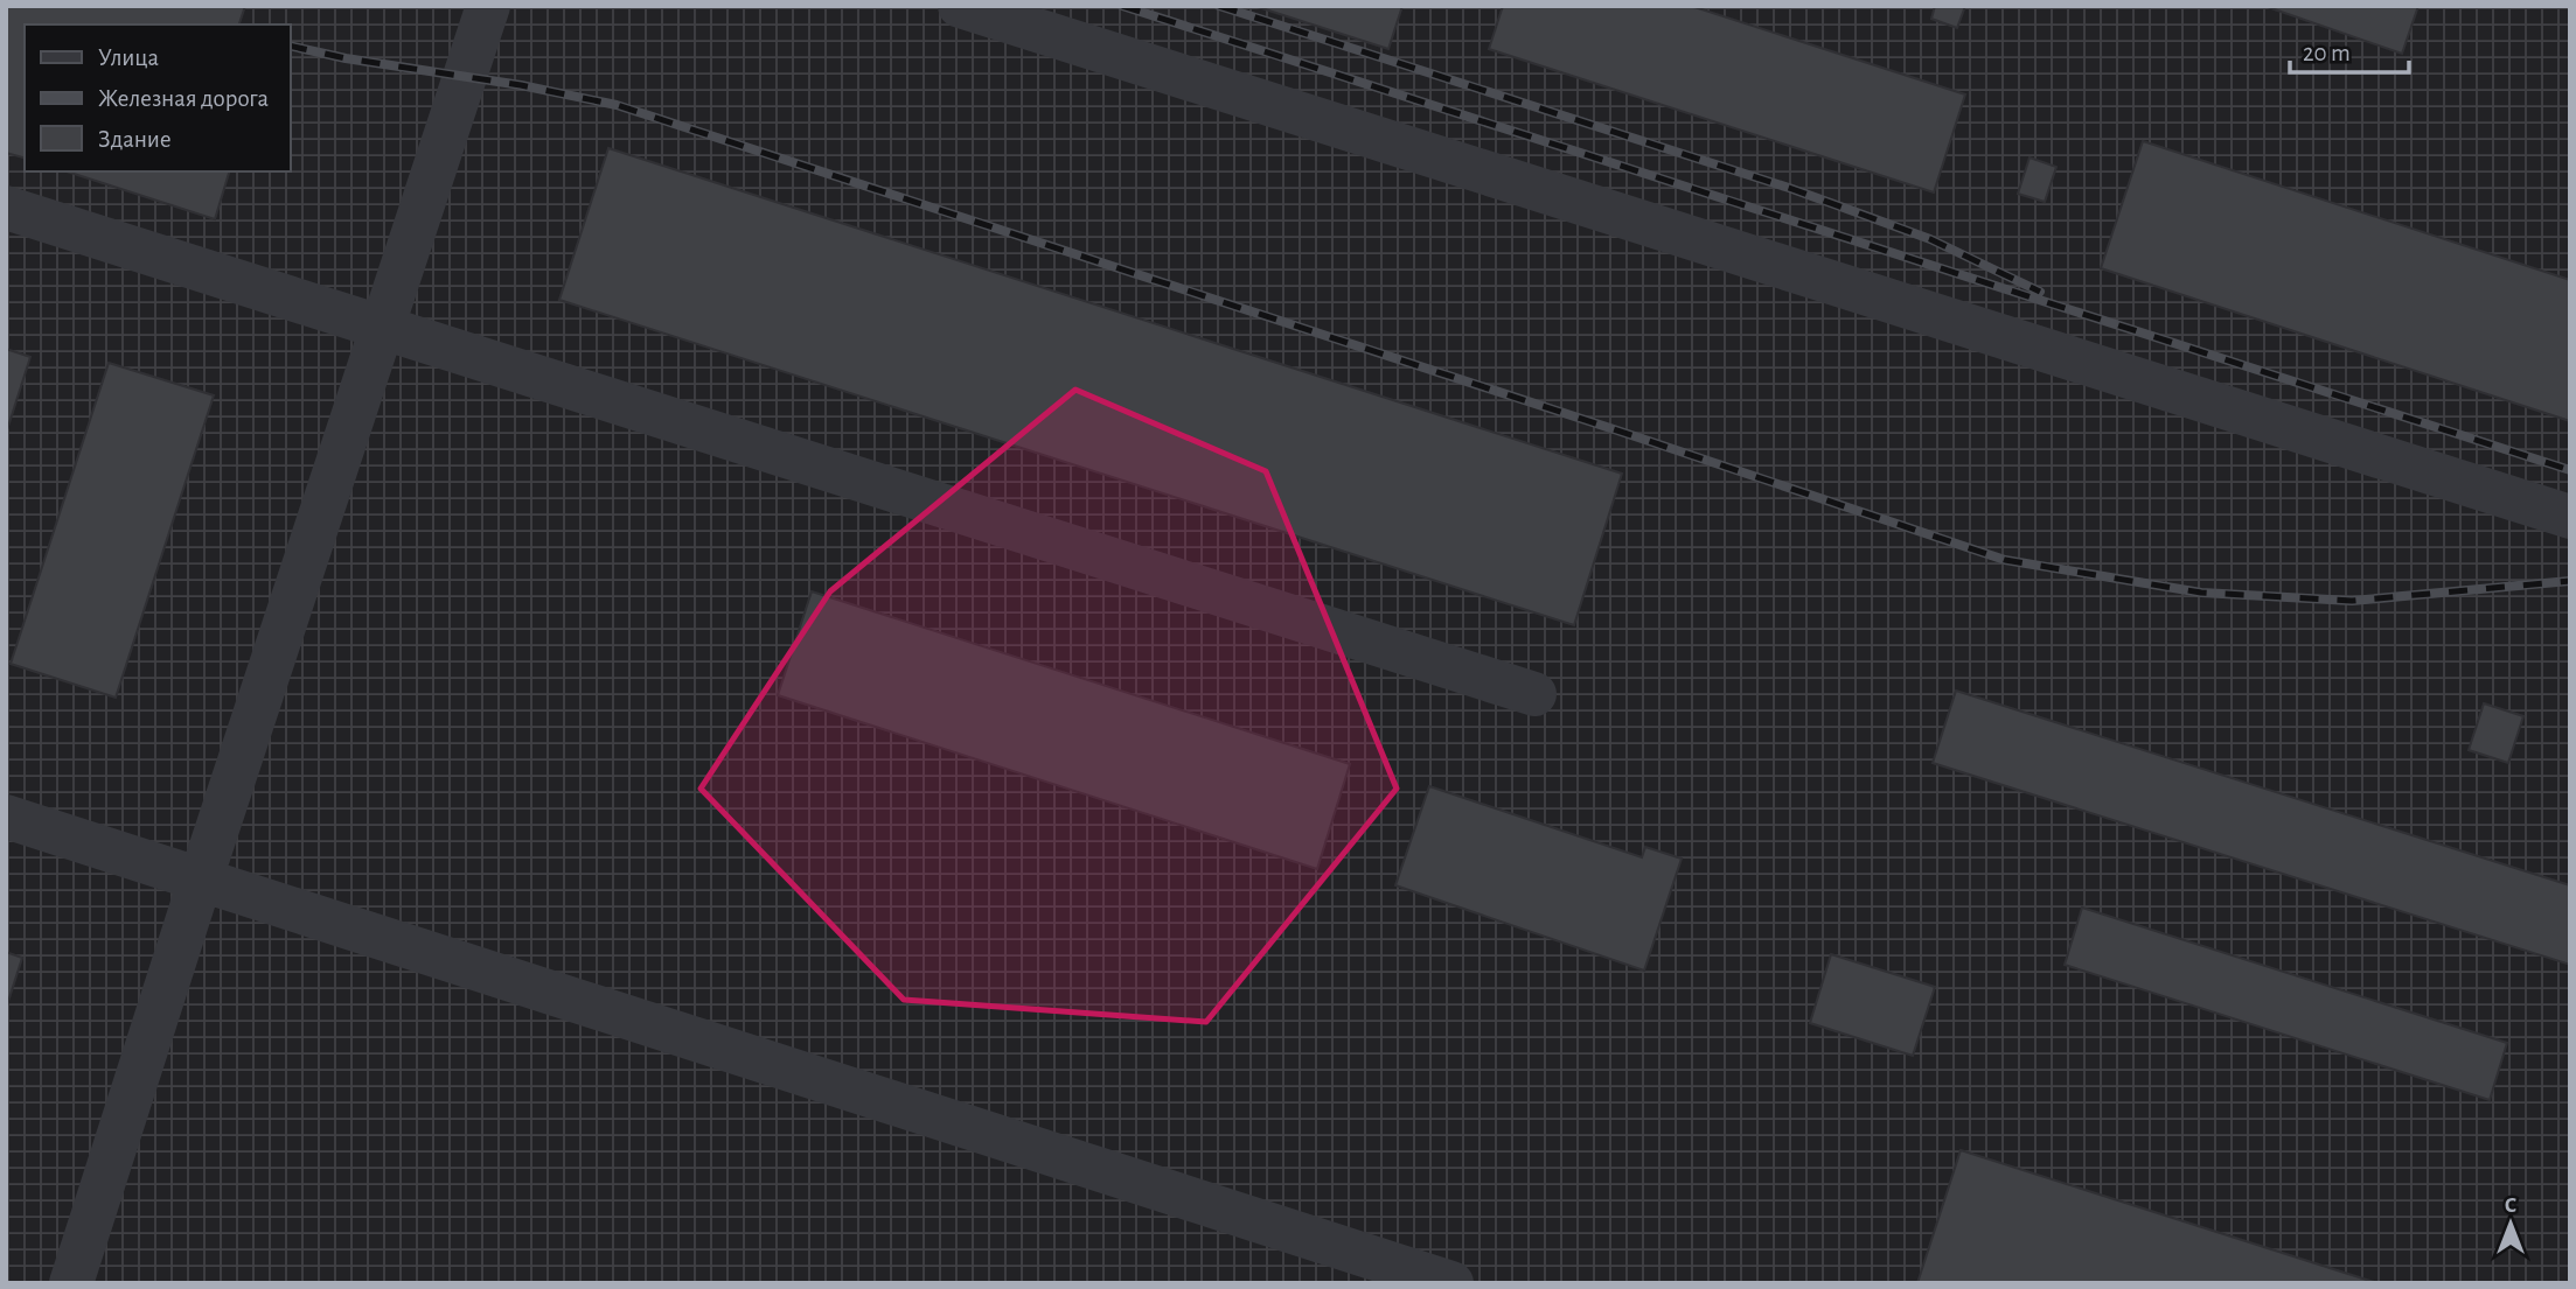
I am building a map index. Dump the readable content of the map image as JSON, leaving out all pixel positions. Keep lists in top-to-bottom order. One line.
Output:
{"legend":["Улица","Железная дорога","Здание"],"scale_bar":"20 m","north":"top"}
